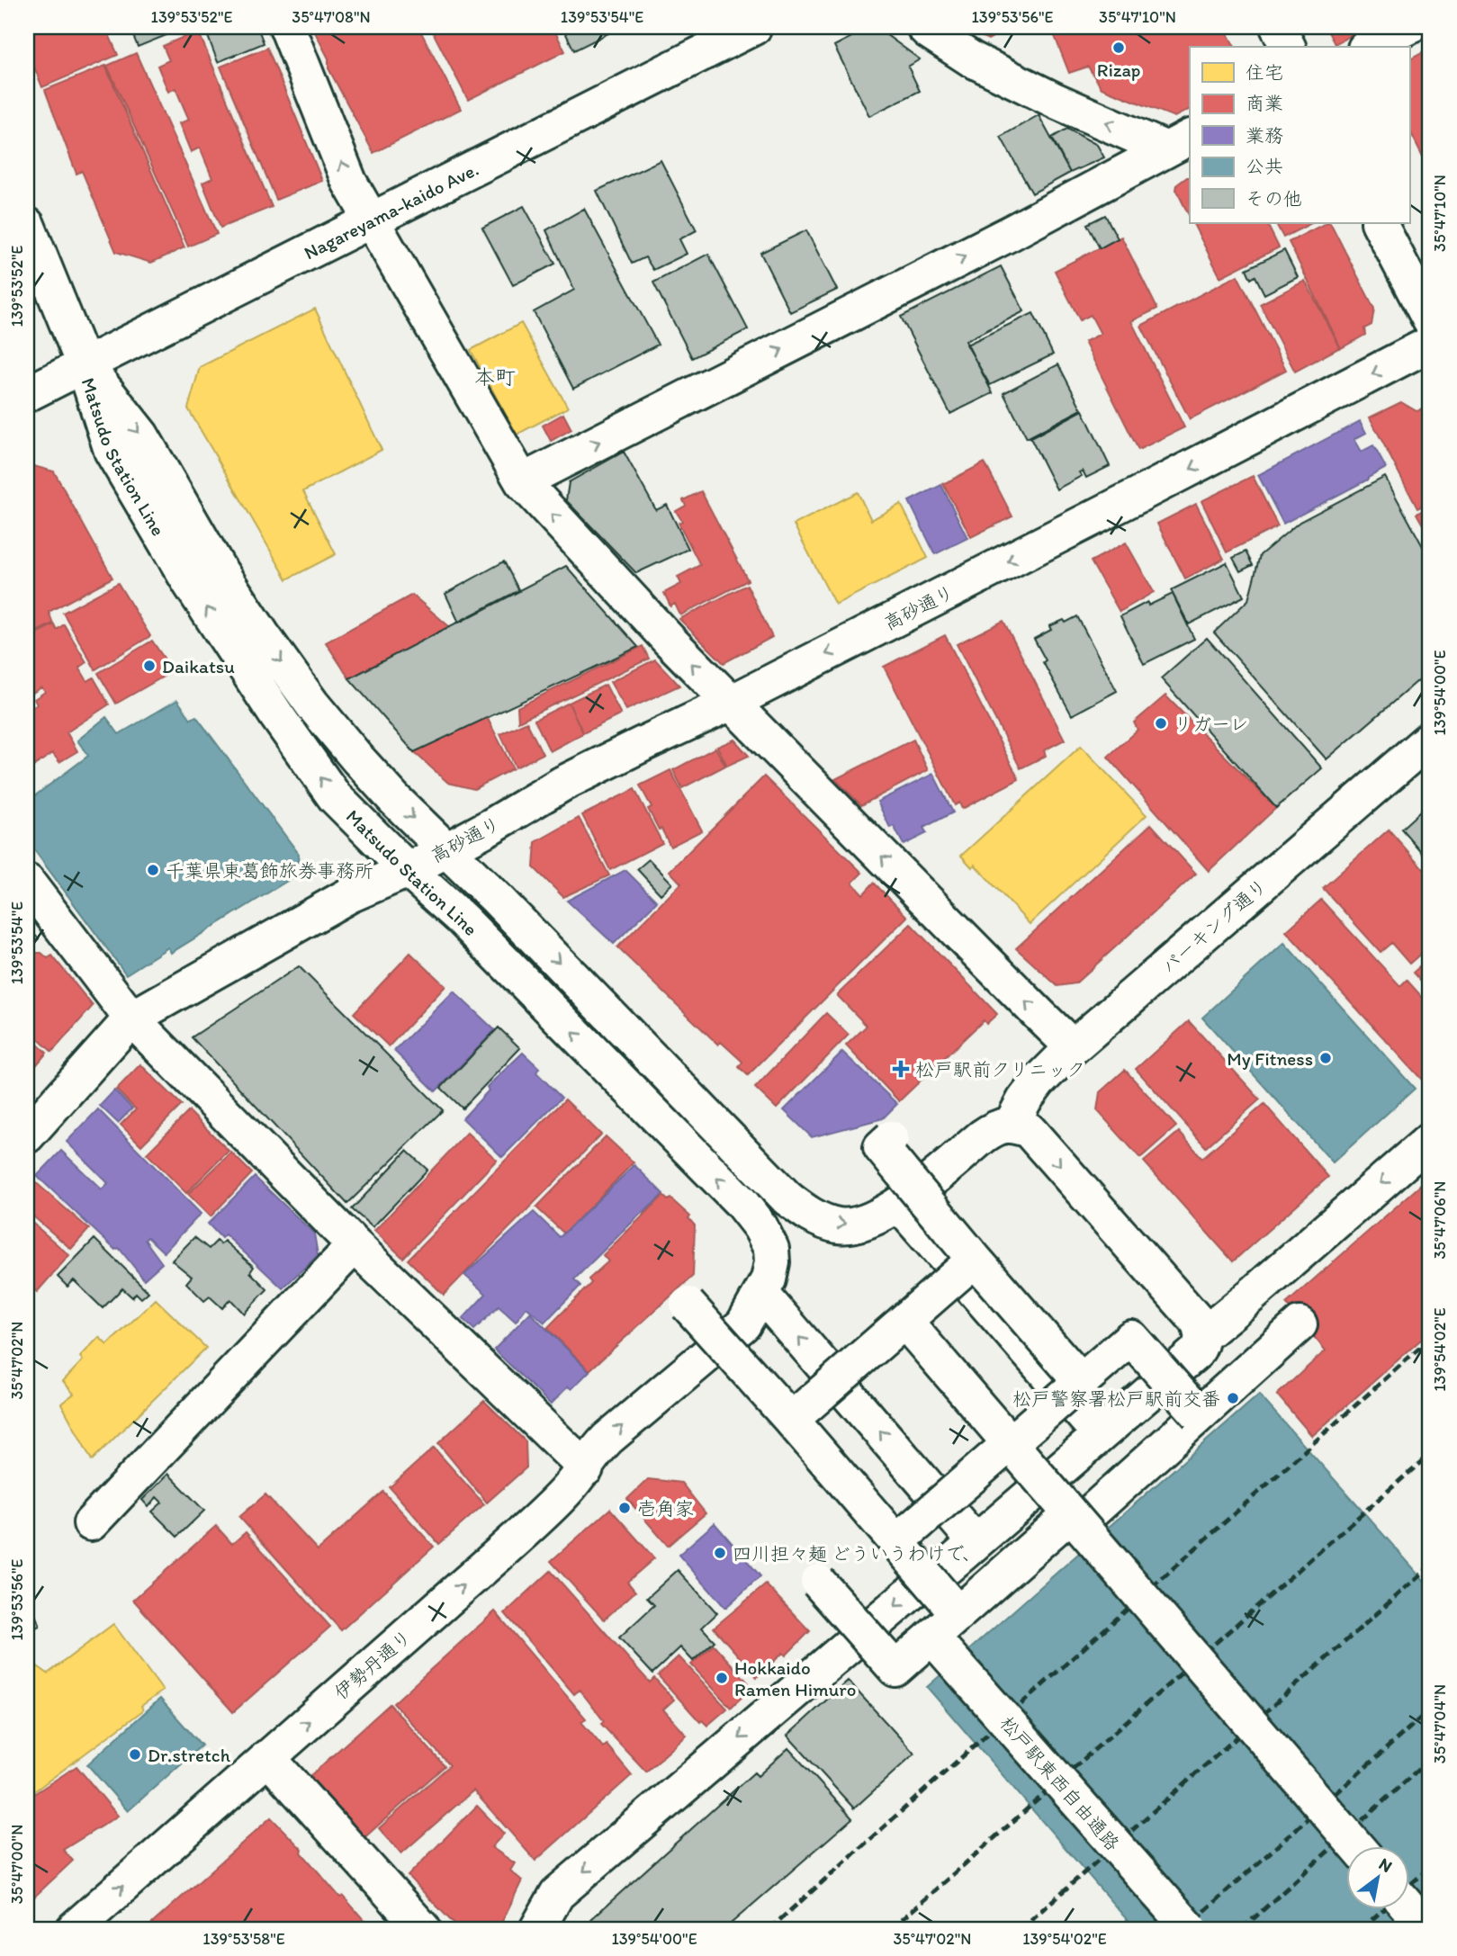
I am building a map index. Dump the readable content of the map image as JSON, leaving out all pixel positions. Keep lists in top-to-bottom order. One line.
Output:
{"streets":{"street":["Nagareyama-kaido Ave.","Matsudo Station Line","高砂通り","パーキング通り","伊勢丹通り","松戸駅東西自由通路"]},"crossings":[["Nagareyama-kaido Ave.","Matsudo Station Line"],["Matsudo Station Line","高砂通り"],["Matsudo Station Line","パーキング通り"],["Matsudo Station Line","伊勢丹通り"]],"districts":["本町"],"places":{"other":["Rizap","Daikatsu","リガーレ","千葉県東葛飾旅券事務所","My Fitness","松戸警察署松戸駅前交番","壱角家","四川担々麺 どういうわけで、","Hokkaido Ramen Himuro","Dr.stretch"],"health":["松戸駅前クリニック"]},"legend":["住宅","商業","業務","公共","その他"],"north":"top right","coordinates":["139°53'52\"E","35°47'08\"N","139°53'54\"E","139°53'56\"E","35°47'10\"N","139°54'00\"E","35°47'06\"N","139°54'02\"E","35°47'02\"N","35°47'04\"N","35°47'00\"N","139°53'58\"E"]}
